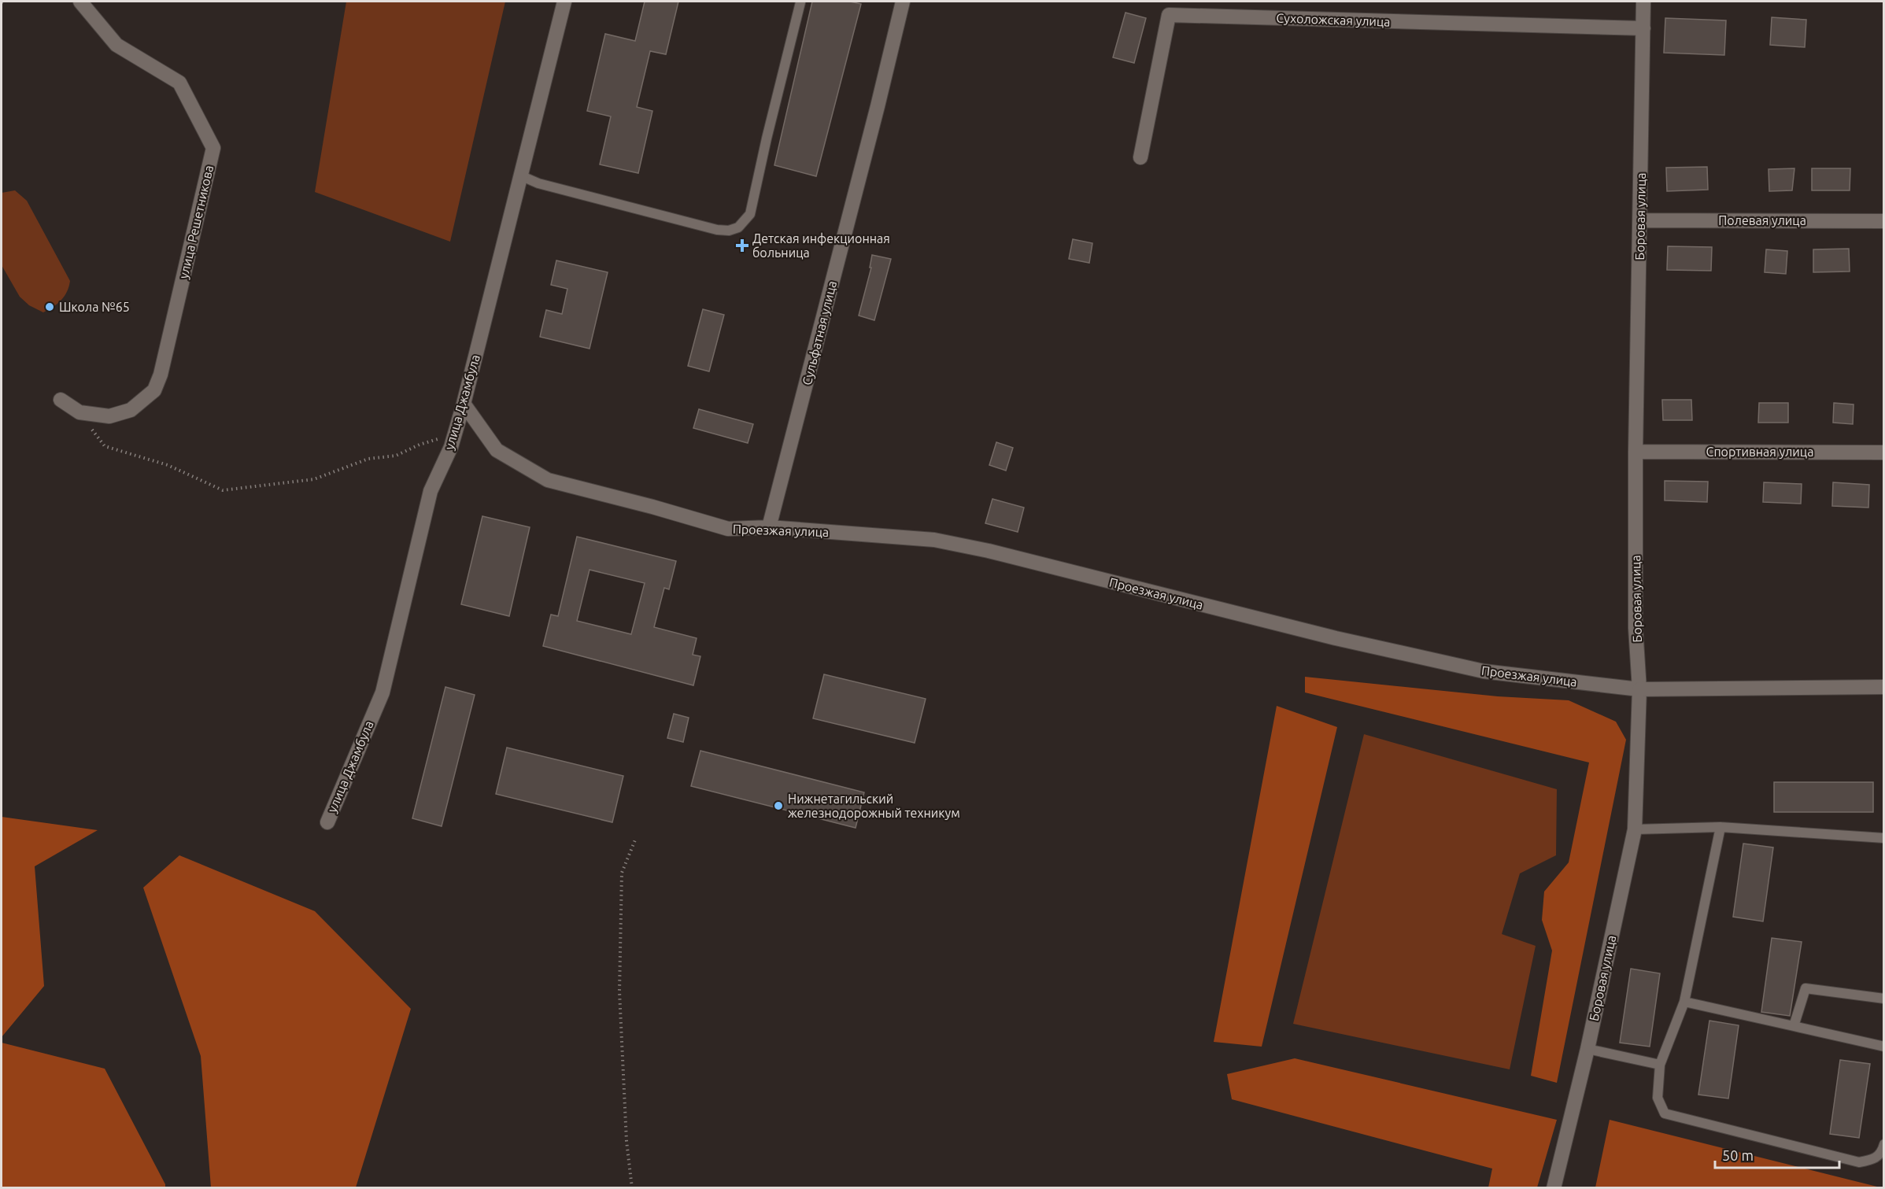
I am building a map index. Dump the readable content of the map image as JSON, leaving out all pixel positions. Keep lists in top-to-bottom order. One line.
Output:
{"streets":{"street":["Сухоложская улица","Боровая улица","Полевая улица","улица Решетникова","Сульфатная улица","улица Джамбула","Спортивная улица","Проезжая улица"]},"crossings":[["Сухоложская улица","Боровая улица"],["Боровая улица","Полевая улица"],["Боровая улица","Спортивная улица"],["Боровая улица","Проезжая улица"],["Сульфатная улица","Проезжая улица"],["улица Джамбула","Проезжая улица"]],"places":{"health":["Детская инфекционная больница"],"other":["Школа №65","Нижнетагильский железнодорожный техникум"]},"scale_bar":"50 m"}
